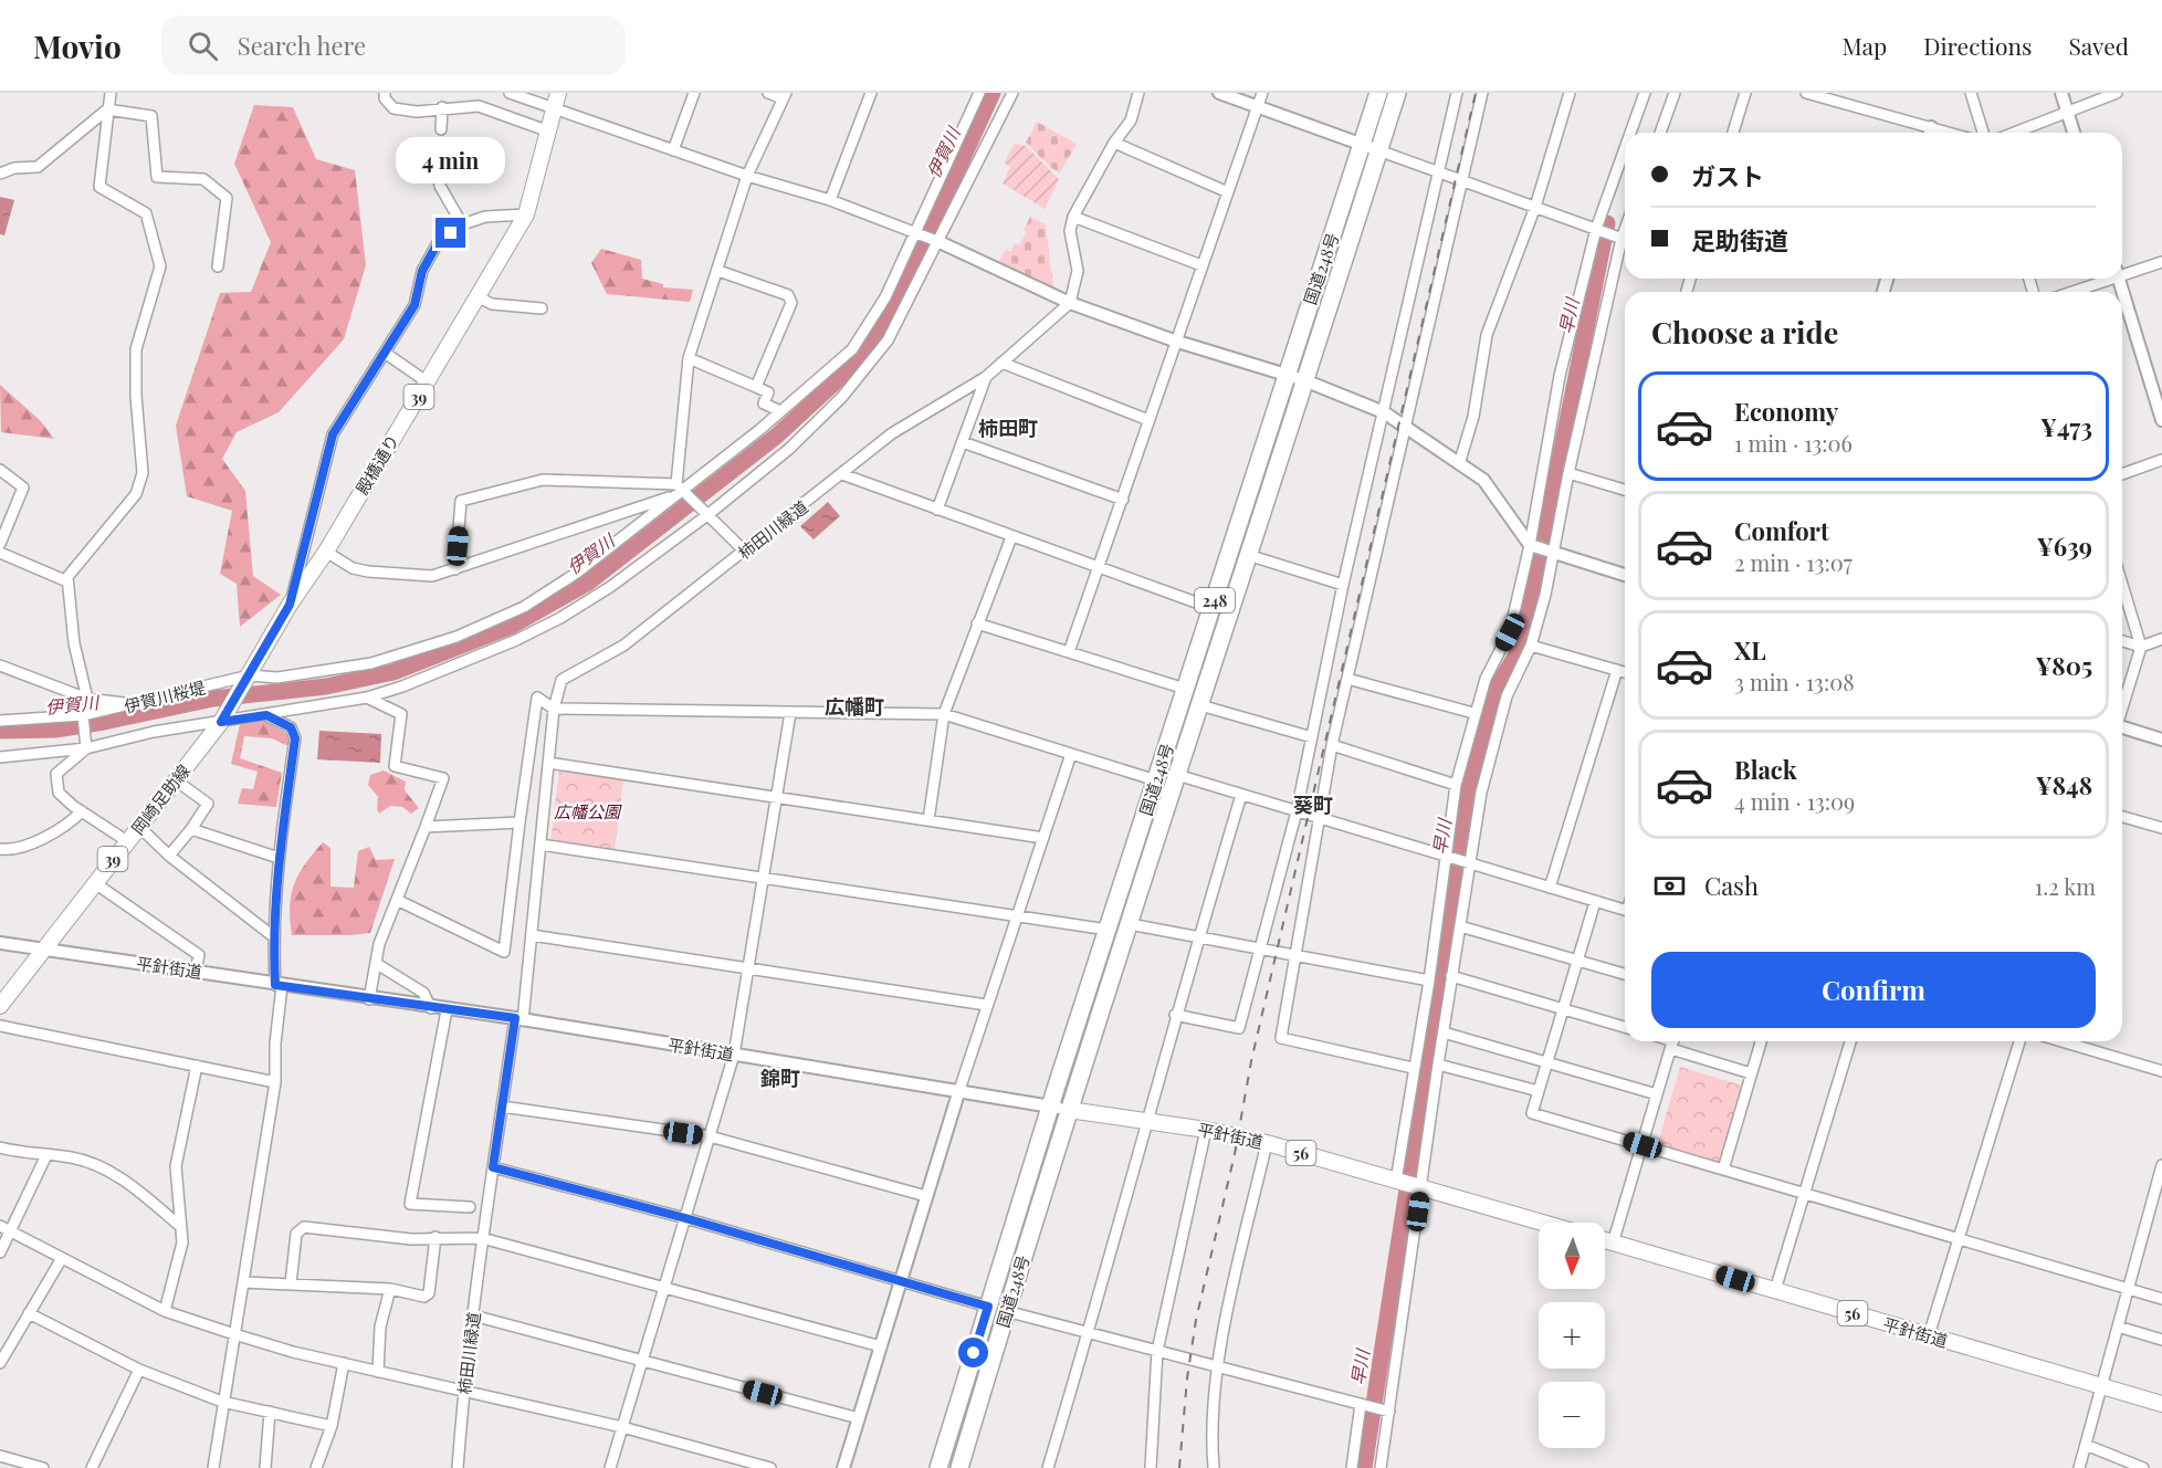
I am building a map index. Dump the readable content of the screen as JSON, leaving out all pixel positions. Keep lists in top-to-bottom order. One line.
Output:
{"streets":{"highway":["国道248号","248"],"main road":["39","殿橋通り","岡崎足助線","平針街道","56"],"street":["柿田川緑道","伊賀川桜堤"]},"crossings":[["国道248号","平針街道"],["殿橋通り","伊賀川桜堤"],["殿橋通り","岡崎足助線"],["柿田川緑道","平針街道"],["伊賀川桜堤","岡崎足助線"],["岡崎足助線","平針街道"],["平針街道","56"]],"districts":["柿田町","広幡町","葵町","錦町"],"water":["伊賀川","早川"],"parks":["広幡公園"],"north":"bottom","page":{"header":"Movio","search":"Search here","nav":["Map","Directions","Saved"],"banner":["ガスト","足助街道"],"bubble":"4 min","heading":"Choose a ride","list":[{"name":"Economy","note":"1 min · 13:06","value":"¥473"},{"name":"Comfort","note":"2 min · 13:07","value":"¥639"},{"name":"XL","note":"3 min · 13:08","value":"¥805"},{"name":"Black","note":"4 min · 13:09","value":"¥848"}],"pay":["Cash","1.2 km"],"buttons":"Confirm","map_buttons":["+","−"]}}
